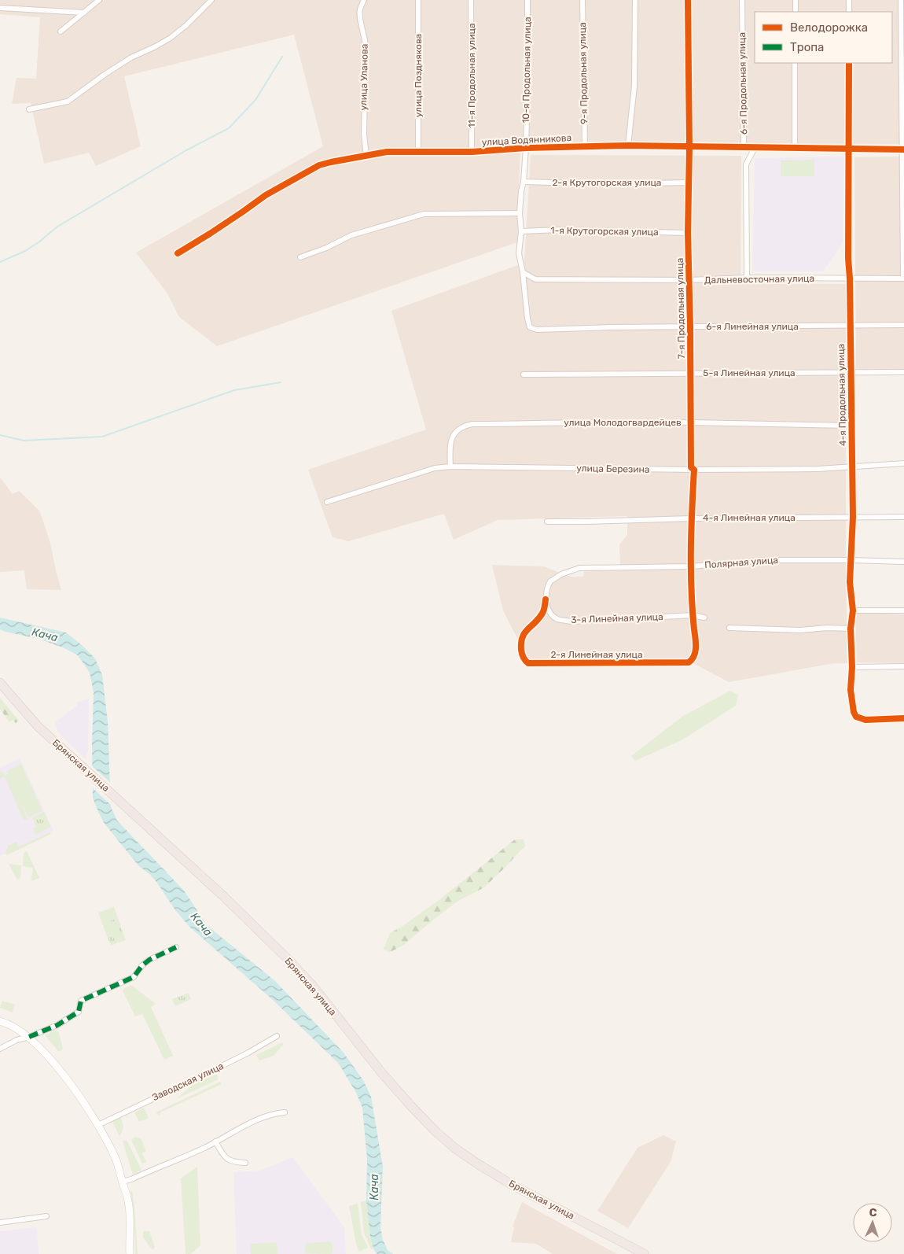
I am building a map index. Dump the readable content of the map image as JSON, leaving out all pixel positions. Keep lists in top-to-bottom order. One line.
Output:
{"streets":{"highway":["Брянская улица"],"street":["10-я Продольная улица","9-я Продольная улица","улица Позднякова","11-я Продольная улица","улица Уланова","6-я Продольная улица","улица Водянникова","2-я Крутогорская улица","1-я Крутогорская улица","Дальневосточная улица","7-я Продольная улица","6-я Линейная улица","5-я Линейная улица","4-я Продольная улица","улица Молодогвардейцев","улица Березина","4-я Линейная улица","Полярная улица","3-я Линейная улица","2-я Линейная улица","Заводская улица"]},"crossings":[["10-я Продольная улица","улица Водянникова"],["10-я Продольная улица","2-я Крутогорская улица"],["10-я Продольная улица","1-я Крутогорская улица"],["10-я Продольная улица","Дальневосточная улица"],["10-я Продольная улица","6-я Линейная улица"],["9-я Продольная улица","улица Водянникова"],["улица Позднякова","улица Водянникова"],["11-я Продольная улица","улица Водянникова"],["улица Уланова","улица Водянникова"],["6-я Продольная улица","улица Водянникова"],["6-я Продольная улица","Дальневосточная улица"],["улица Водянникова","7-я Продольная улица"],["улица Водянникова","4-я Продольная улица"],["2-я Крутогорская улица","7-я Продольная улица"],["1-я Крутогорская улица","7-я Продольная улица"],["Дальневосточная улица","7-я Продольная улица"],["Дальневосточная улица","4-я Продольная улица"],["7-я Продольная улица","6-я Линейная улица"],["7-я Продольная улица","5-я Линейная улица"],["7-я Продольная улица","улица Молодогвардейцев"],["7-я Продольная улица","улица Березина"],["7-я Продольная улица","4-я Линейная улица"],["7-я Продольная улица","Полярная улица"],["7-я Продольная улица","3-я Линейная улица"],["7-я Продольная улица","2-я Линейная улица"],["6-я Линейная улица","4-я Продольная улица"],["5-я Линейная улица","4-я Продольная улица"],["4-я Продольная улица","улица Молодогвардейцев"],["4-я Продольная улица","улица Березина"],["4-я Продольная улица","4-я Линейная улица"],["4-я Продольная улица","Полярная улица"],["улица Молодогвардейцев","улица Березина"],["Полярная улица","3-я Линейная улица"],["Полярная улица","2-я Линейная улица"],["3-я Линейная улица","2-я Линейная улица"]],"water":["Кача"],"legend":["Велодорожка","Тропа"],"north":"top"}
